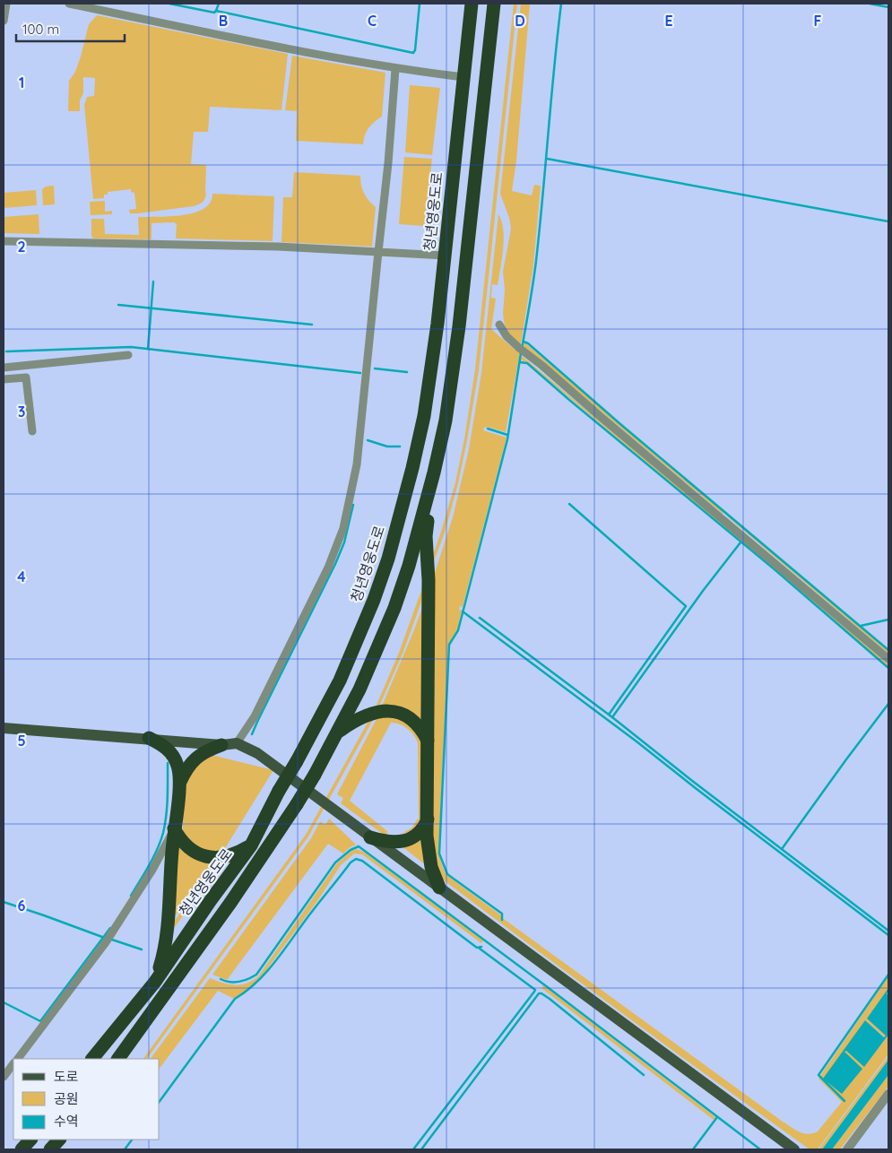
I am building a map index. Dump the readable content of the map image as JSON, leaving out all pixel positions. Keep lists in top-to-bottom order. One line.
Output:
{"streets":{"highway":["청년영웅도로"]},"legend":["도로","공원","수역"],"scale_bar":"100 m","grid":{"columns":["B","C","D","E","F"],"rows":["1","2","3","4","5","6"]}}
